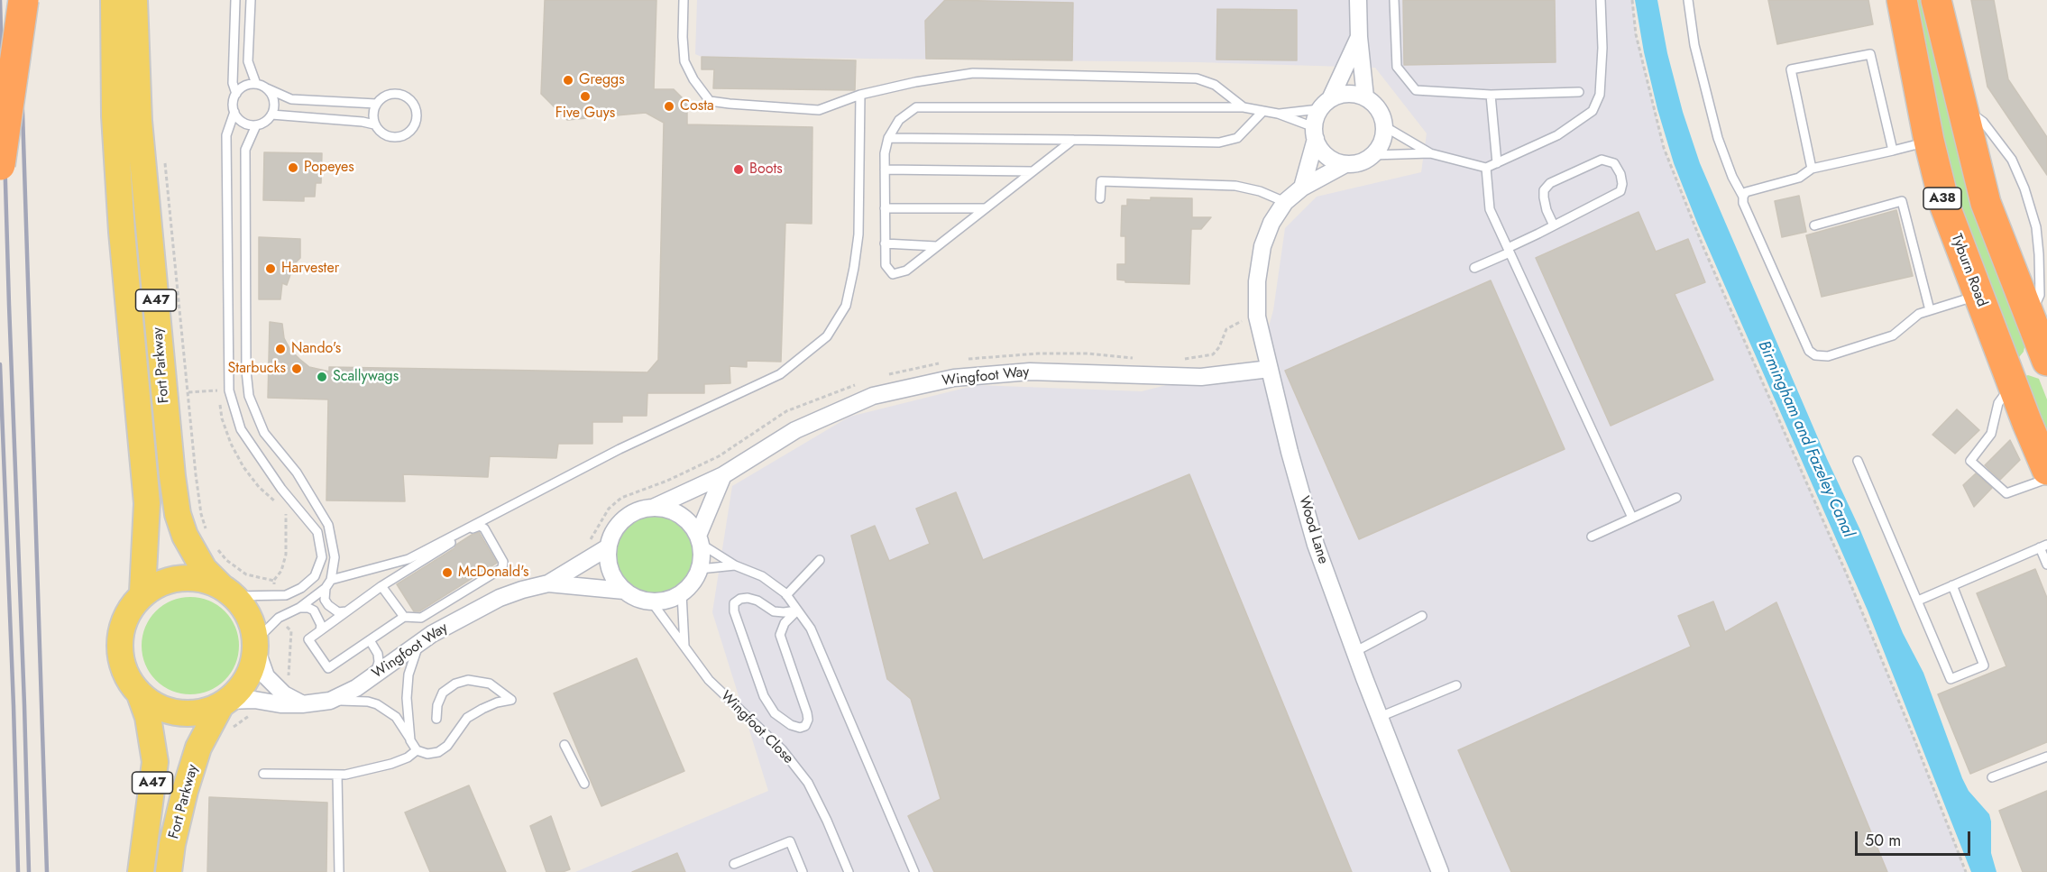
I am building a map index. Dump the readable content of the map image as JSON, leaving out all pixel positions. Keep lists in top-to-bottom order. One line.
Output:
{"streets":{"highway":["A38","Tyburn Road"],"main road":["A47","Fort Parkway"],"street":["Wingfoot Way","Wood Lane"],"lane":["Wingfoot Close"]},"crossings":[["Fort Parkway","Wingfoot Way"],["Wingfoot Way","Wood Lane"],["Wingfoot Way","Wingfoot Close"]],"water":["Birmingham and Fazeley Canal"],"places":["Greggs","Five Guys","Costa","Popeyes","Boots","Harvester","Nando's","Starbucks","Scallywags","McDonald's"],"scale_bar":"50 m"}
